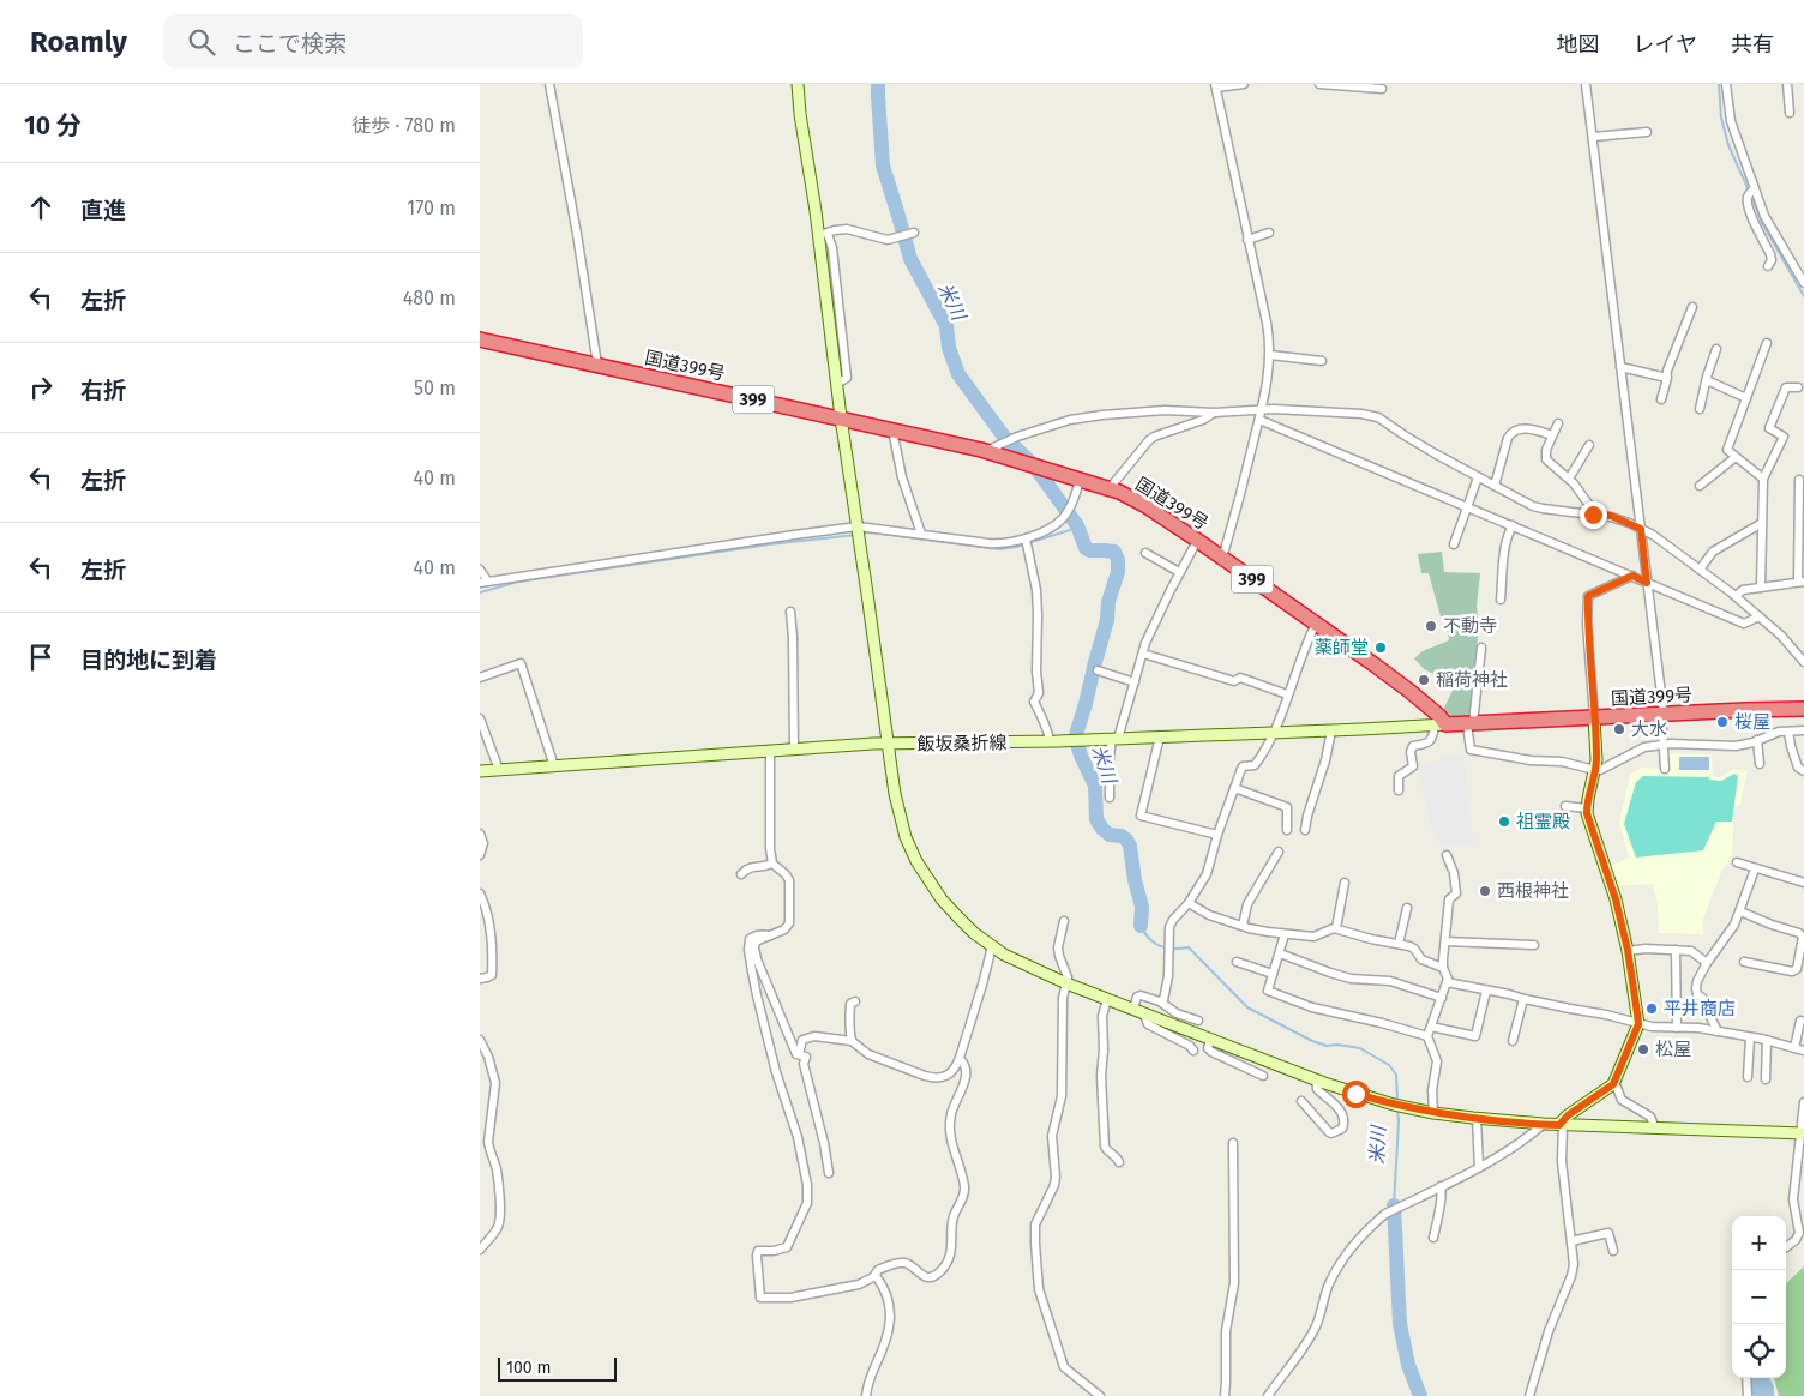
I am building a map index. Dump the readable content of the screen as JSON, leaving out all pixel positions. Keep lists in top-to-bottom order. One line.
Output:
{"streets":{"highway":["国道399号","399"],"street":["飯坂桑折線"]},"crossings":[["国道399号","飯坂桑折線"]],"water":["米川"],"places":["不動寺","薬師堂","稲荷神社","桜屋","大水","祖霊殿","西根神社","平井商店","松屋"],"scale_bar":"100 m","page":{"header":"Roamly","search":"ここで検索","nav":["地図","レイヤ","共有"],"heading":["10 分","徒歩 · 780 m"],"list":[["直進","170 m"],["左折","480 m"],["右折","50 m"],["左折","40 m"],["左折","40 m"],"目的地に到着"],"map_buttons":["+","−"],"scale":"100 m"}}
